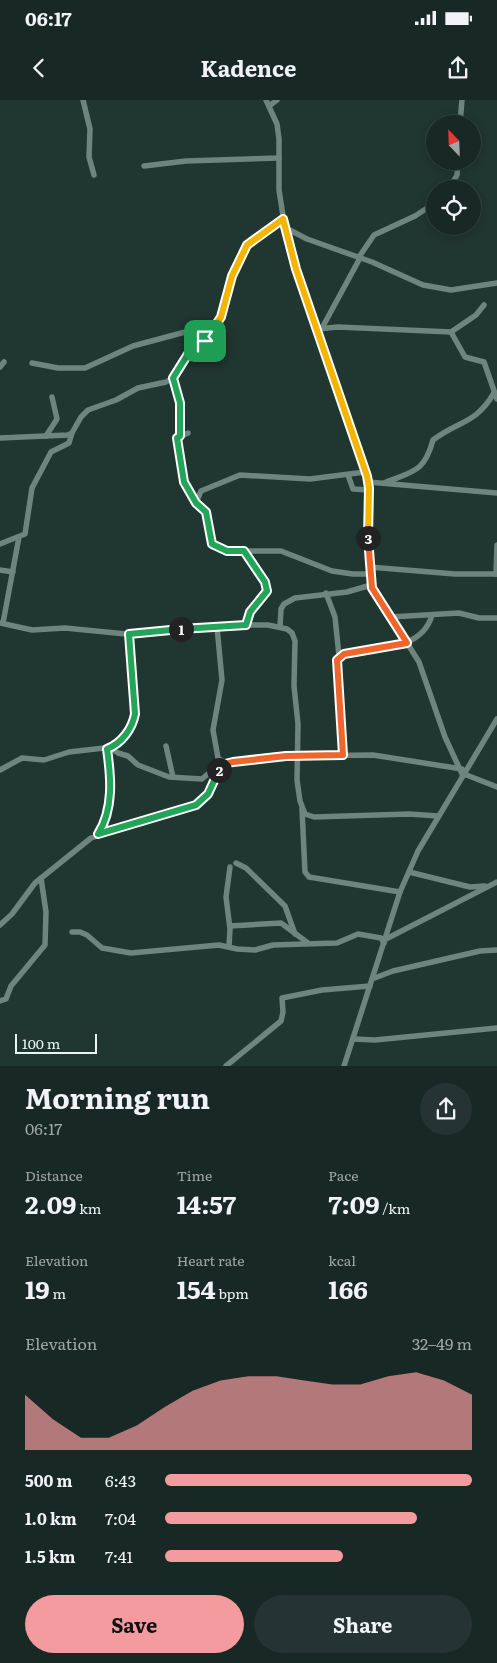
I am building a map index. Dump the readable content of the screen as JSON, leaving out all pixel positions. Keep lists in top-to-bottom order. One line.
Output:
{"scale_bar":"100 m","north":"top left","page":{"status":"06:17","header":"Kadence","pins":["3","1","2"],"scale":"100 m","heading":["Morning run","06:17"],"stats":[["Distance","2.09 km"],["Time","14:57"],["Pace","7:09 /km"],["Elevation","19 m"],["Heart rate","154 bpm"],["kcal","166"]],"chart":["Elevation","32–49 m"],"list":[{"name":"500 m","note":"6:43"},{"name":"1.0 km","note":"7:04"},{"name":"1.5 km","note":"7:41"}],"buttons":["Save","Share"]}}
